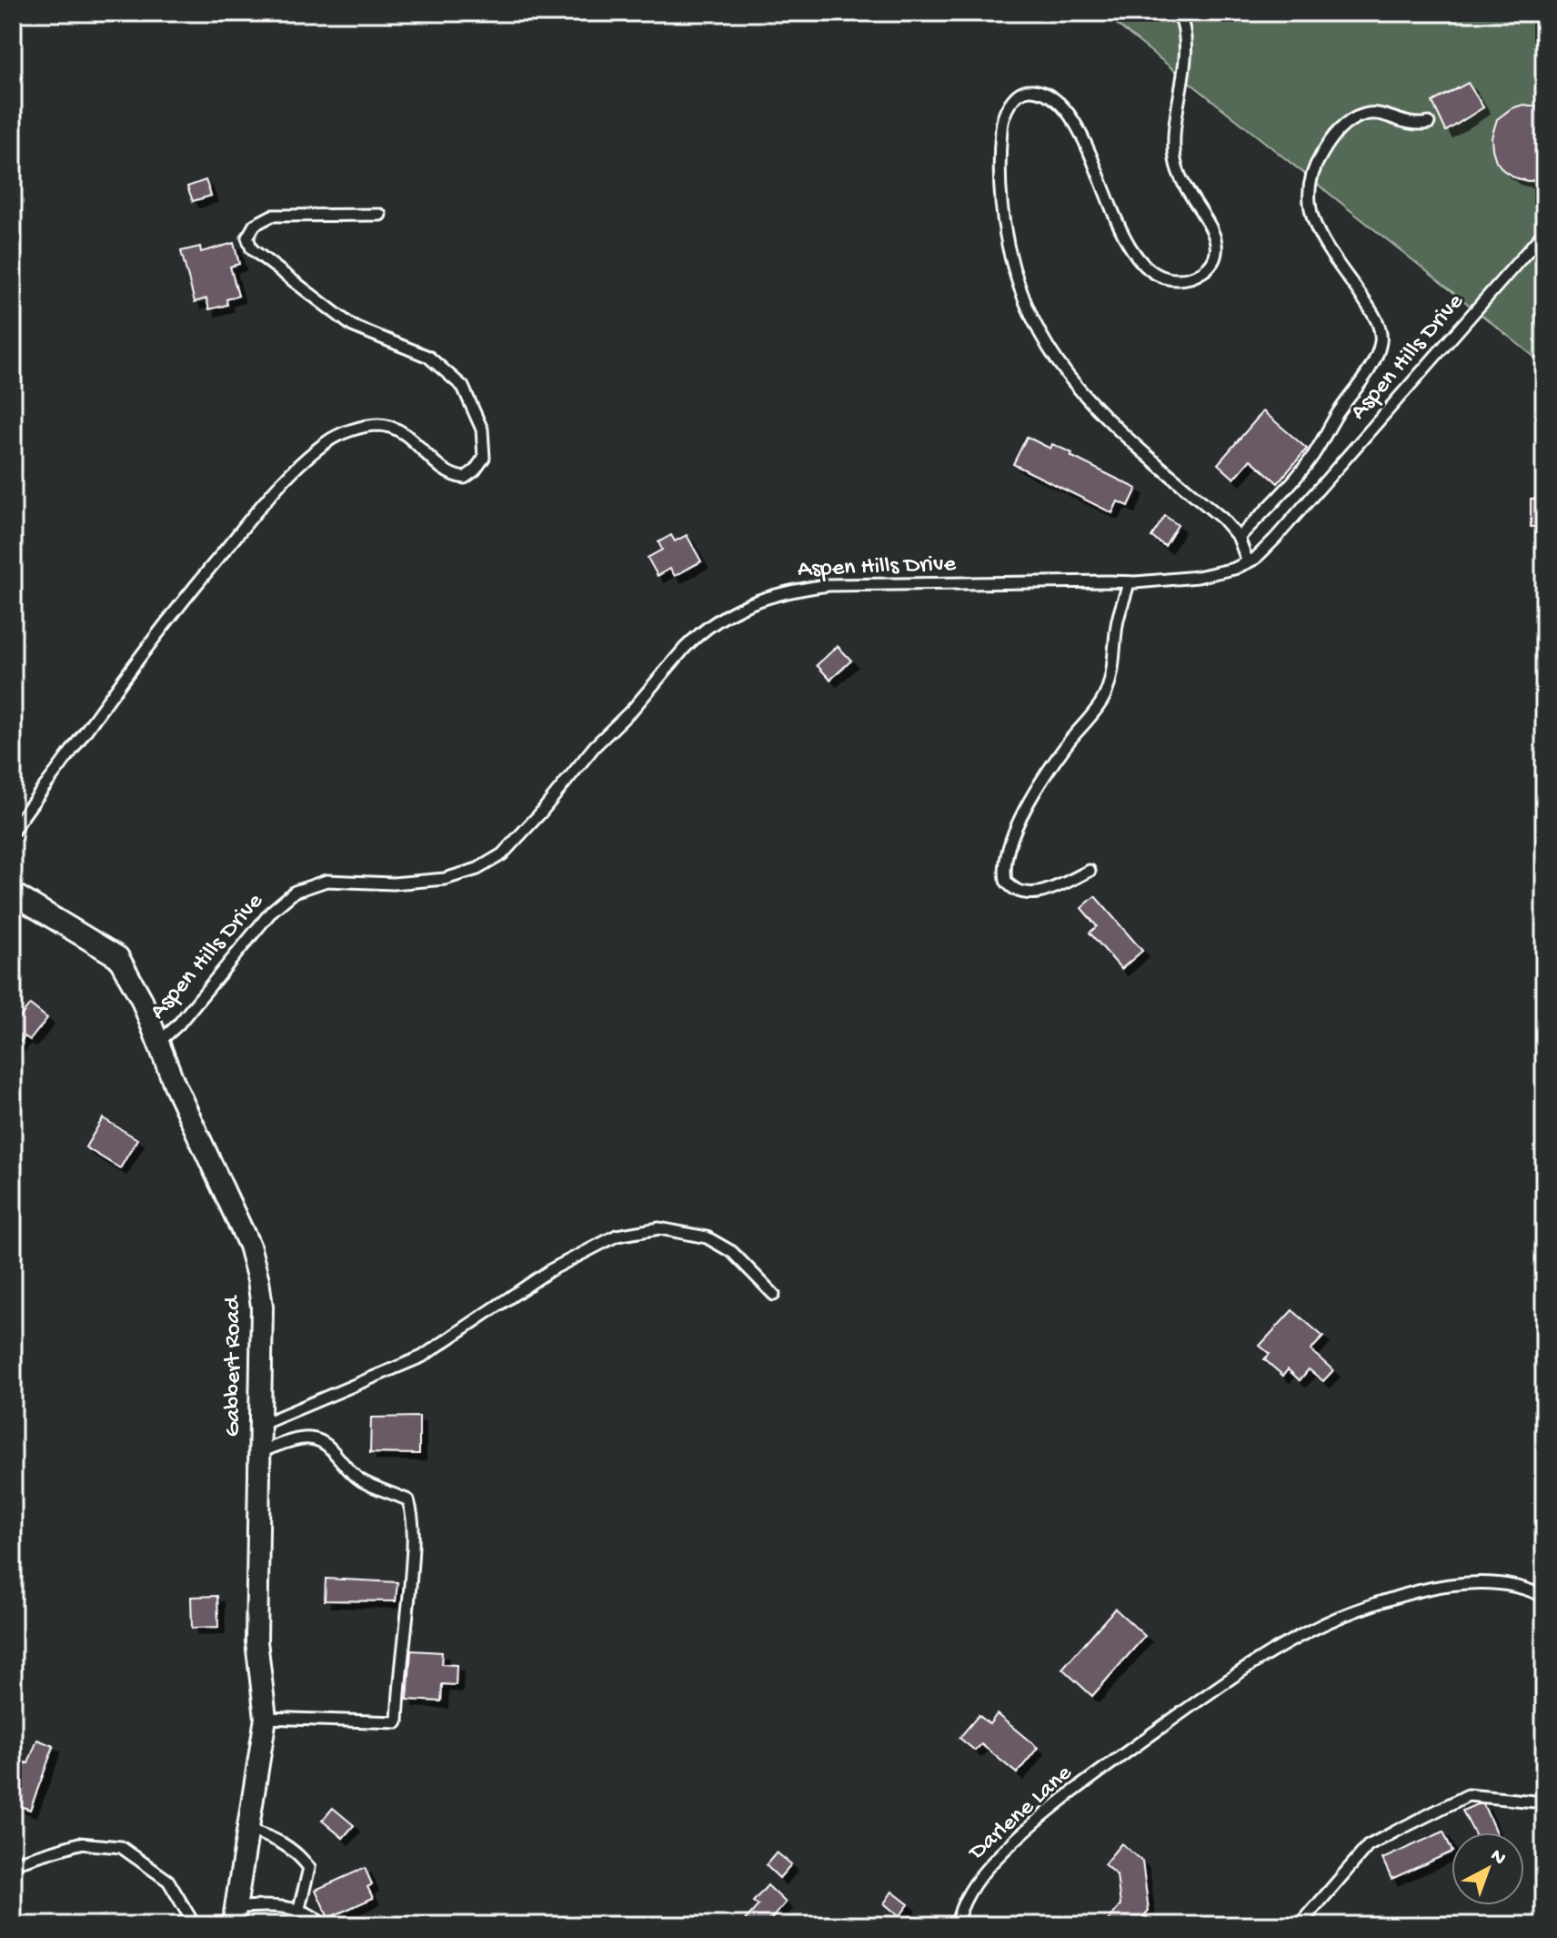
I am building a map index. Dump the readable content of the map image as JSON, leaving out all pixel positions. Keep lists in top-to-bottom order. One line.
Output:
{"streets":{"street":["Gabbert Road"],"lane":["Aspen Hills Drive","Darlene Lane"]},"crossings":[["Aspen Hills Drive","Gabbert Road"]],"north":"top right"}
